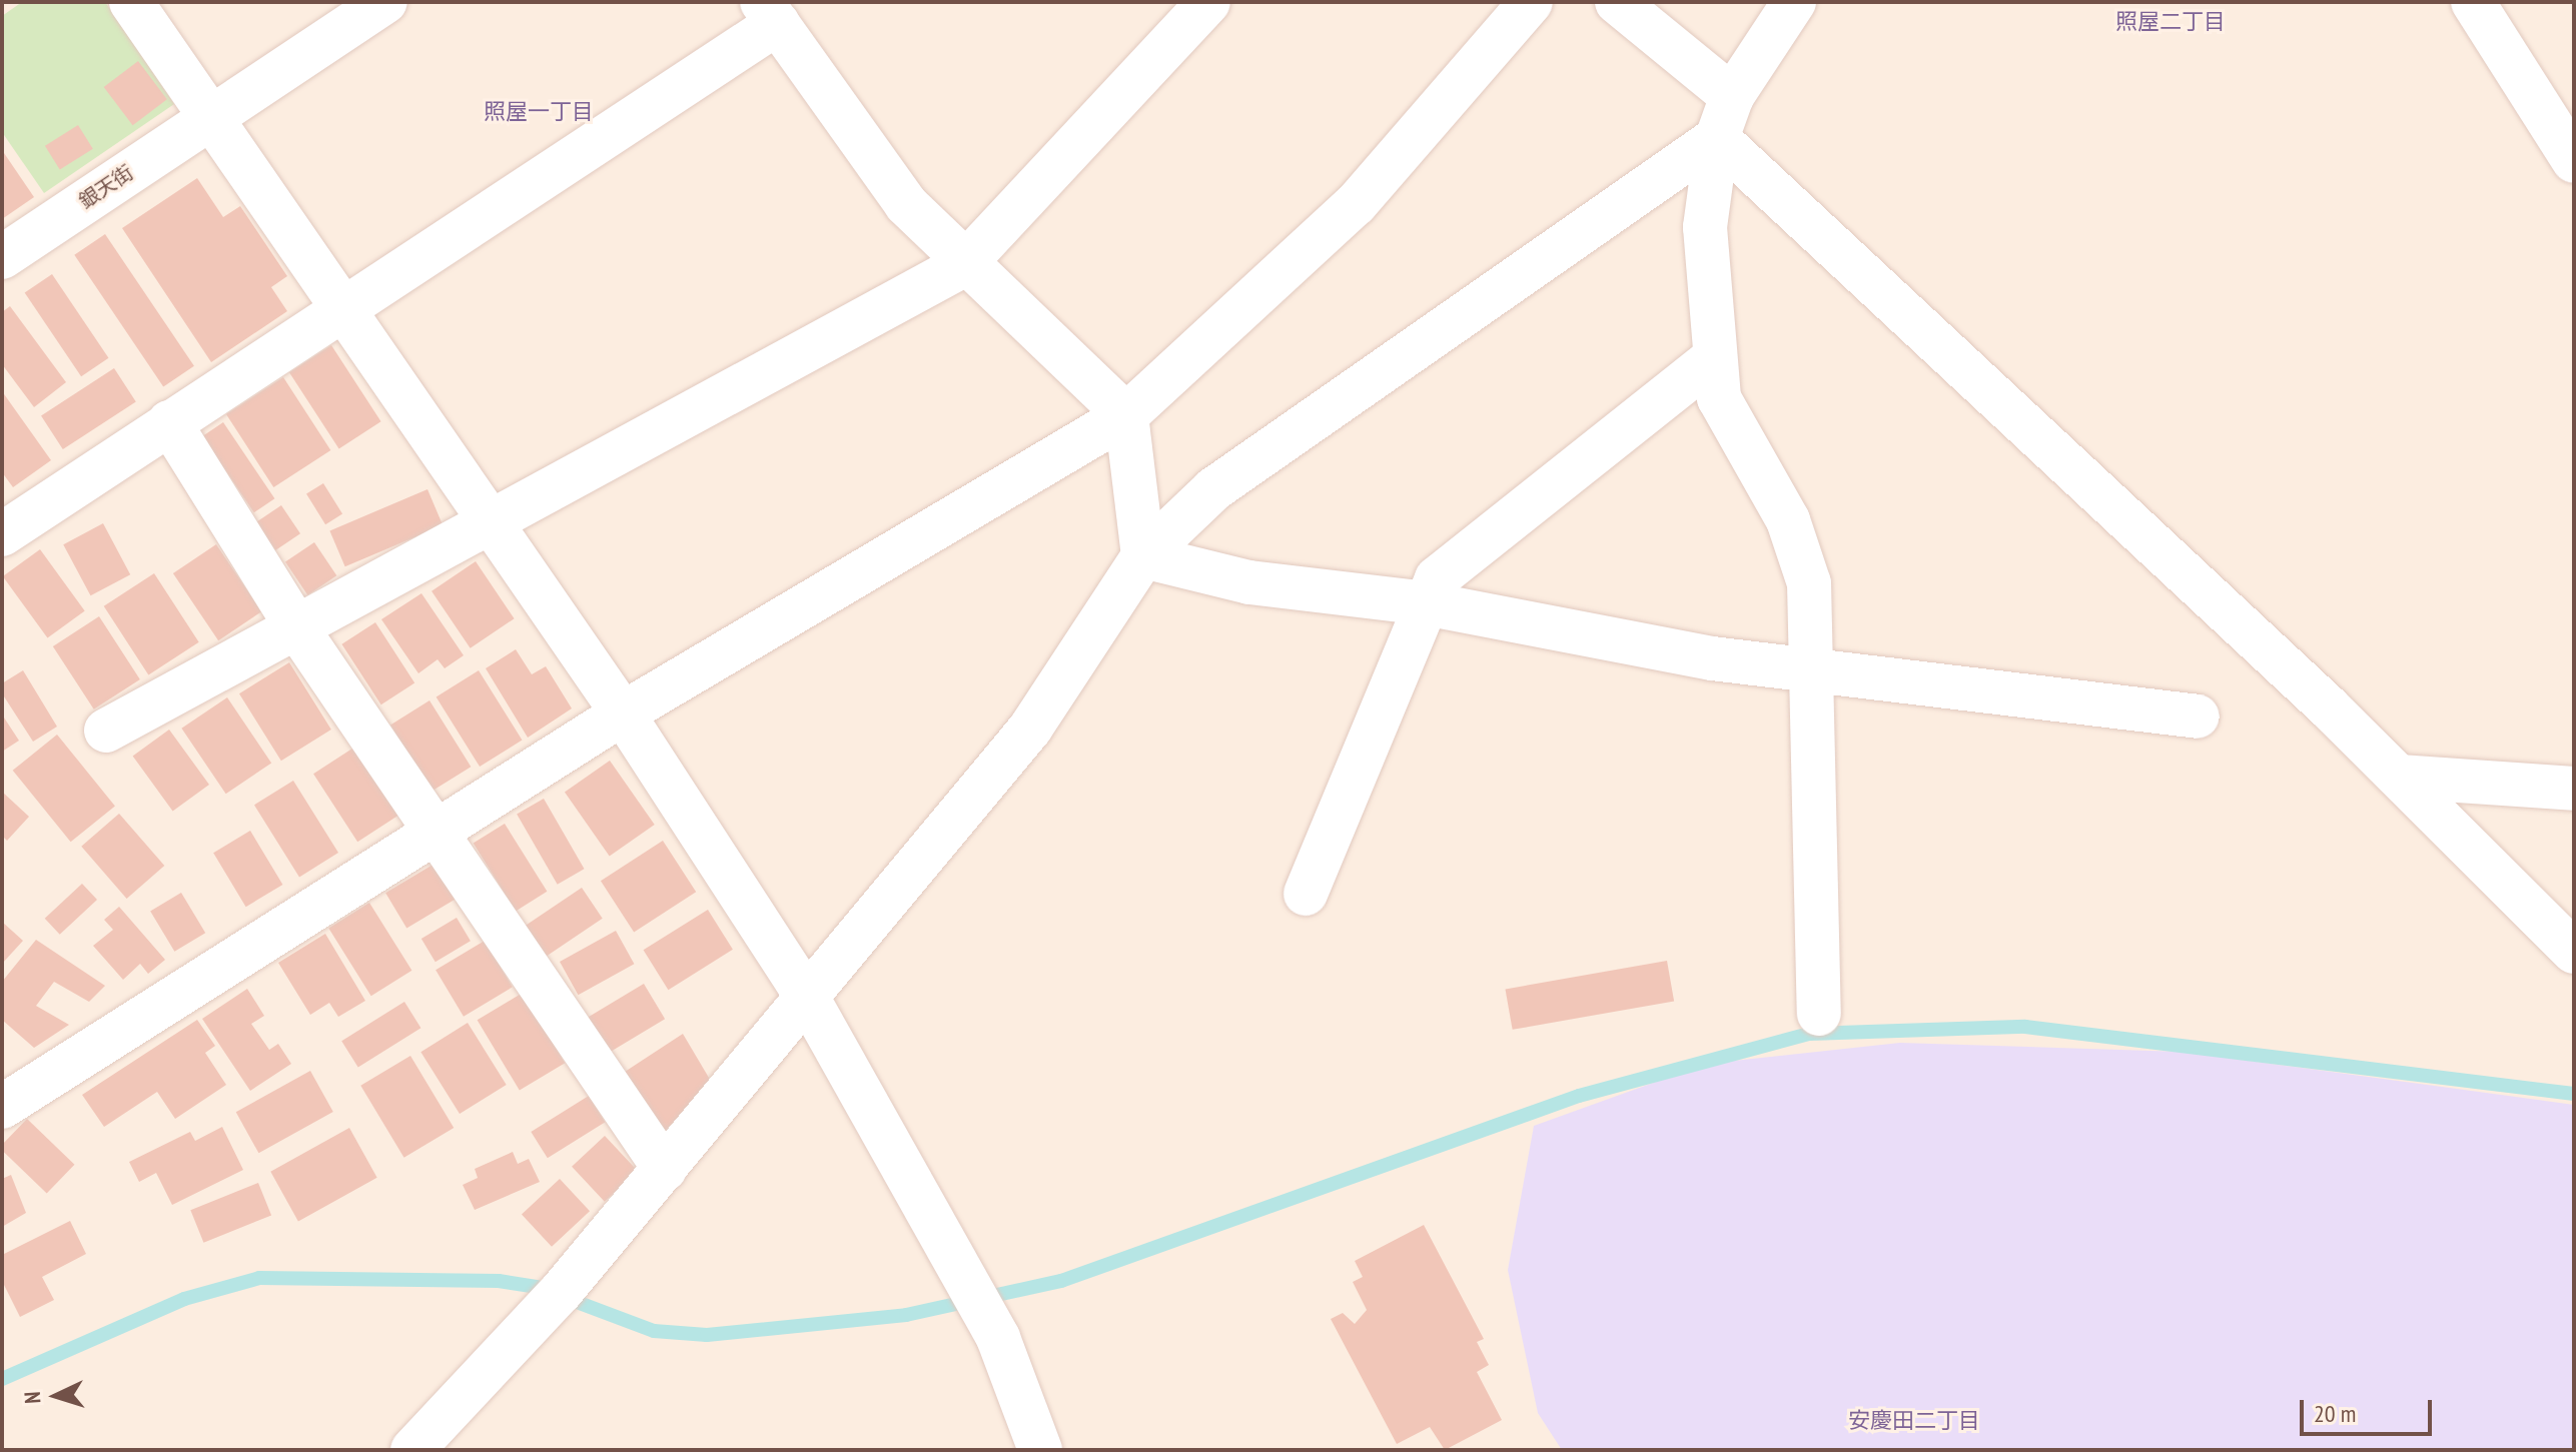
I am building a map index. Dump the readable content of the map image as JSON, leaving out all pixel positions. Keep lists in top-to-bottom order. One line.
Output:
{"streets":{"street":["銀天街"]},"districts":["照屋二丁目","照屋一丁目","安慶田二丁目"],"scale_bar":"20 m","north":"left"}
